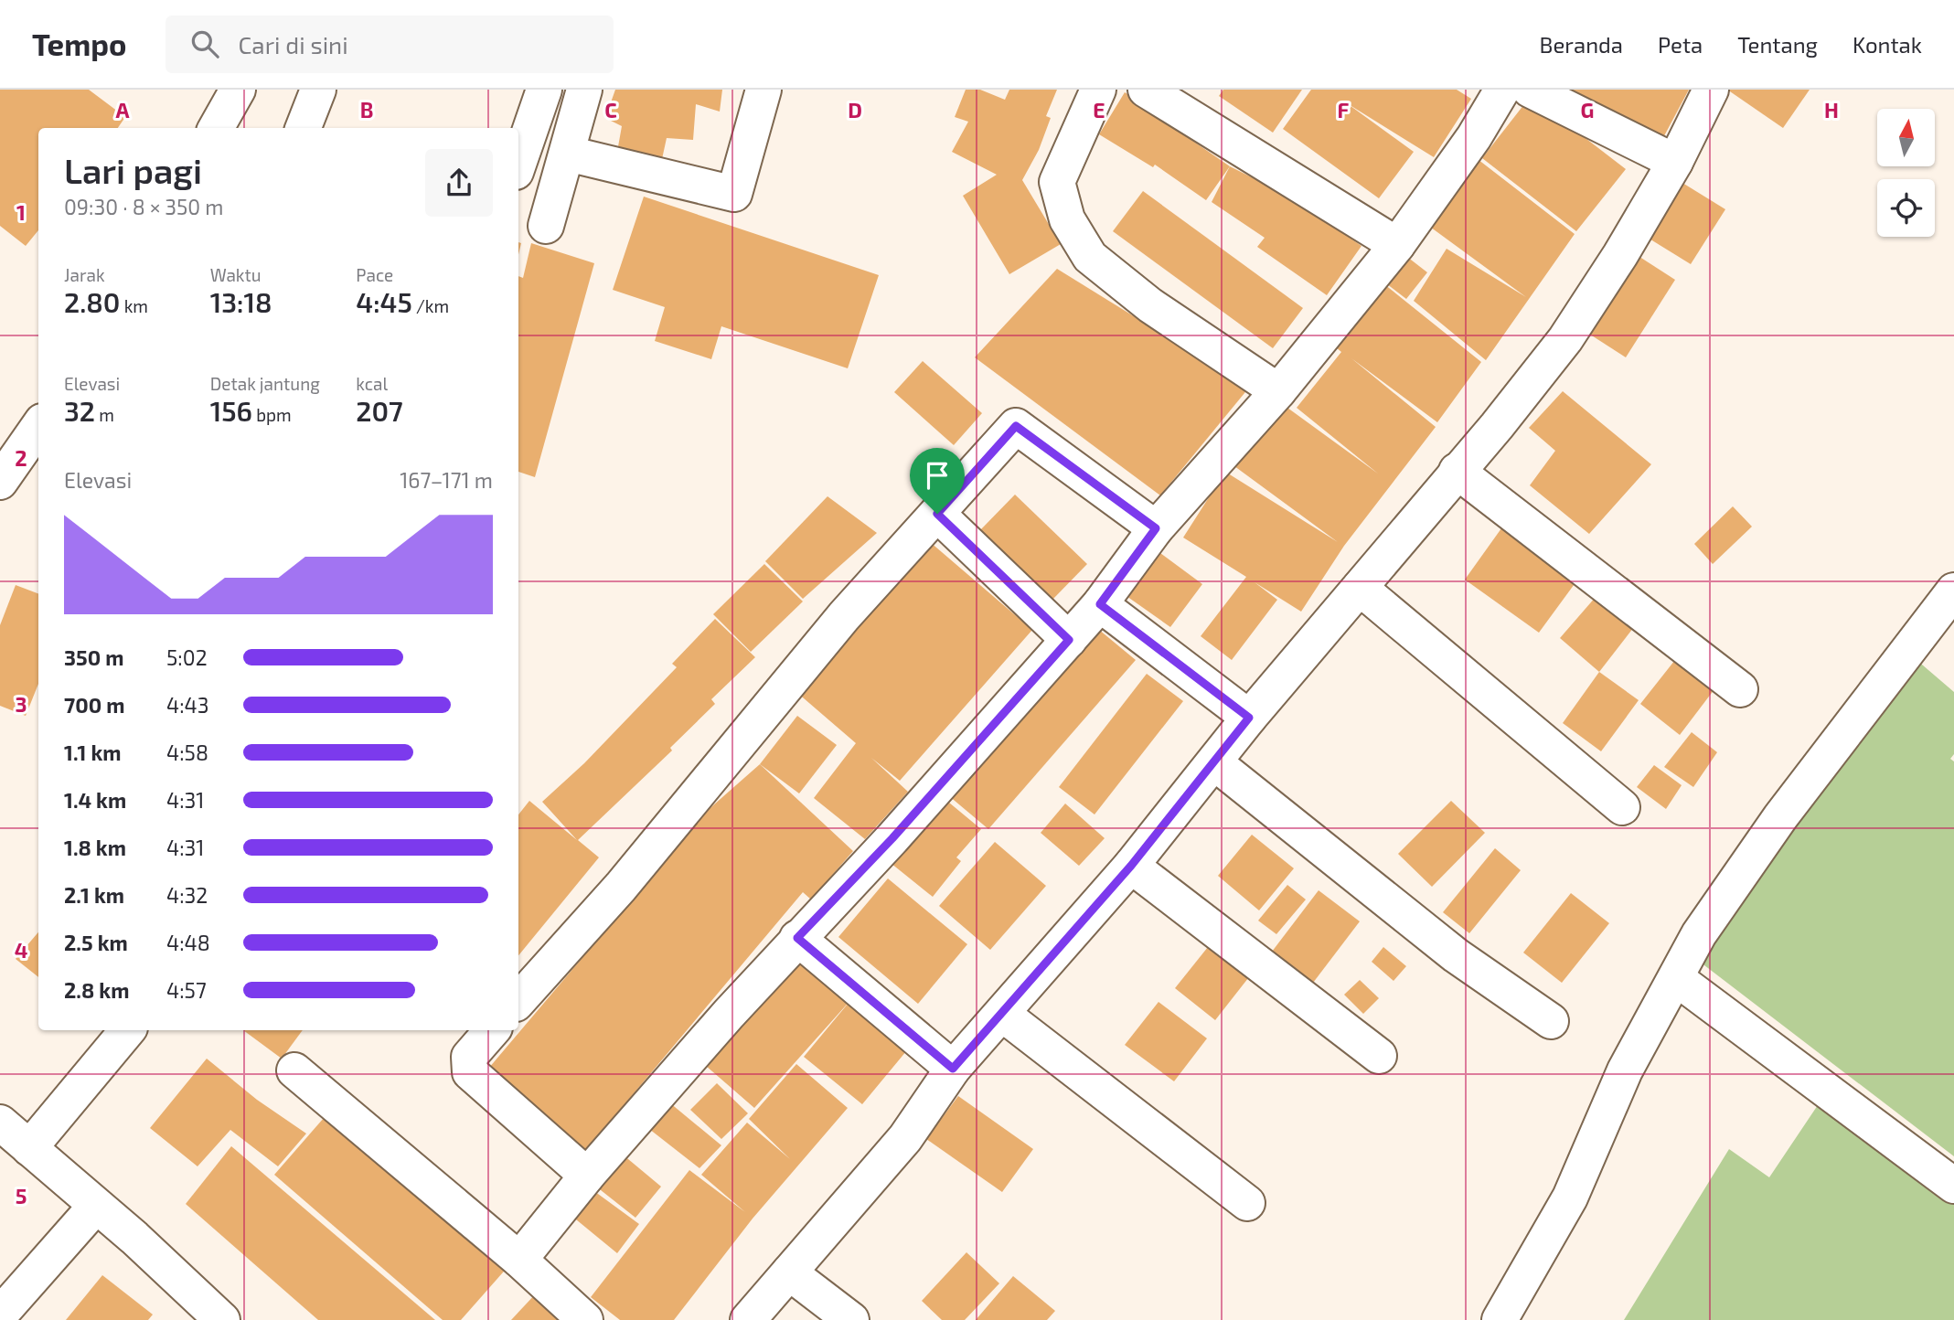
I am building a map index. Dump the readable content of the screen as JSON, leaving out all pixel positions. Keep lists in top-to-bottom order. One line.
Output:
{"north":"top","page":{"header":"Tempo","search":"Cari di sini","nav":["Beranda","Peta","Tentang","Kontak"],"heading":["Lari pagi","09:30 · 8 × 350 m"],"stats":[["Jarak","2.80 km"],["Waktu","13:18"],["Pace","4:45 /km"],["Elevasi","32 m"],["Detak jantung","156 bpm"],["kcal","207"]],"chart":["Elevasi","167–171 m"],"list":[{"name":"350 m","note":"5:02"},{"name":"700 m","note":"4:43"},{"name":"1.1 km","note":"4:58"},{"name":"1.4 km","note":"4:31"},{"name":"1.8 km","note":"4:31"},{"name":"2.1 km","note":"4:32"},{"name":"2.5 km","note":"4:48"},{"name":"2.8 km","note":"4:57"}]},"grid":{"columns":["A","B","C","D","E","F","G","H"],"rows":["1","2","3","4","5"]}}
